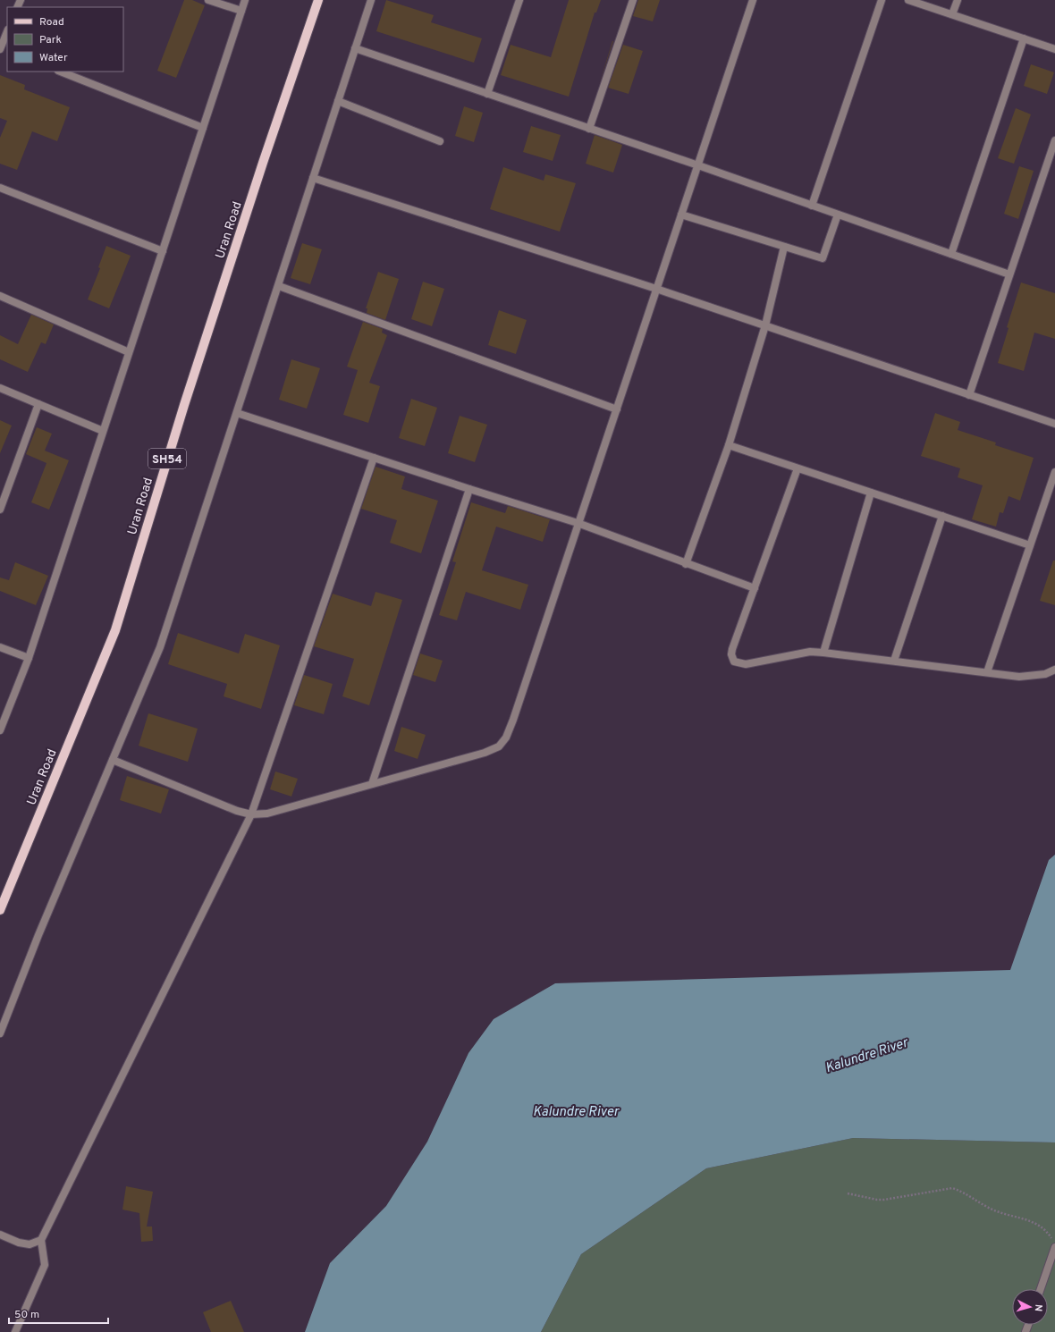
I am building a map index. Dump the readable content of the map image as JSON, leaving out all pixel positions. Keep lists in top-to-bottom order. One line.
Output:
{"streets":{"main road":["Uran Road","SH54"]},"water":["Kalundre River"],"legend":["Road","Park","Water"],"scale_bar":"50 m","north":"right"}
